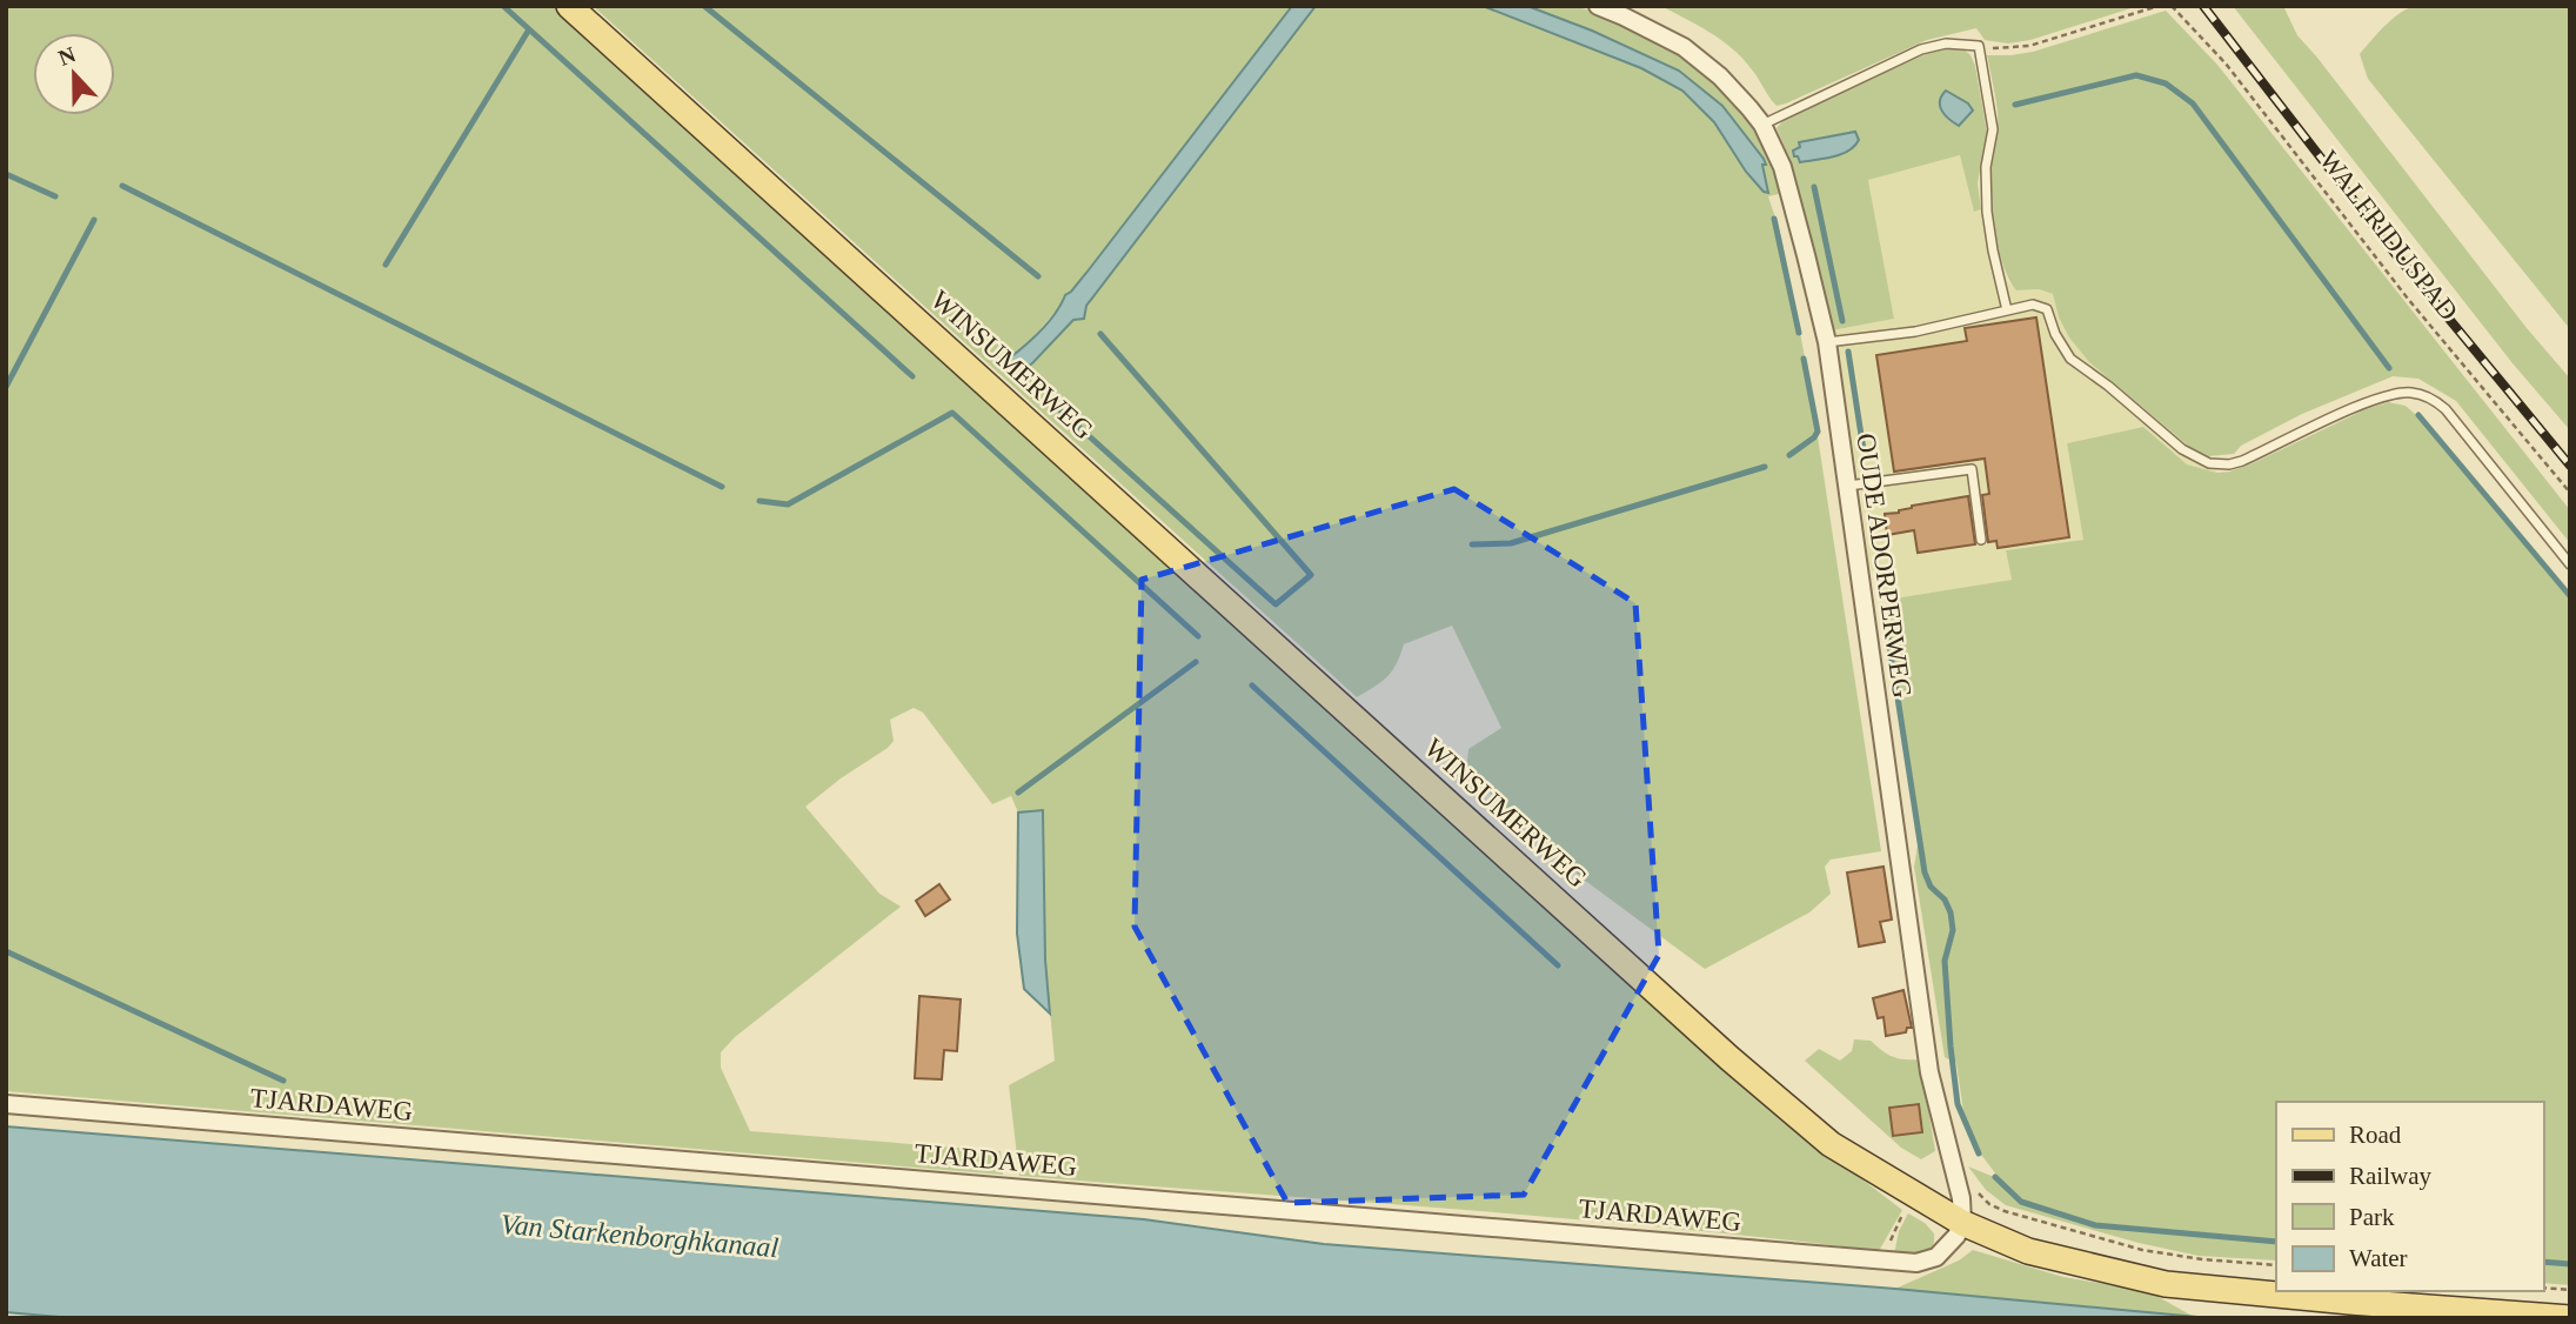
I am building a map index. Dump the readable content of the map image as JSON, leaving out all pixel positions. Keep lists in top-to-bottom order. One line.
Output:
{"streets":{"main road":["WINSUMERWEG"],"street":["OUDE ADORPERWEG","TJARDAWEG"],"path":["WALFRIDUSPAD"]},"crossings":[["WINSUMERWEG","OUDE ADORPERWEG"],["WINSUMERWEG","TJARDAWEG"],["OUDE ADORPERWEG","TJARDAWEG"]],"water":["Van Starkenborghkanaal"],"legend":["Road","Railway","Park","Water"],"north":"top"}
